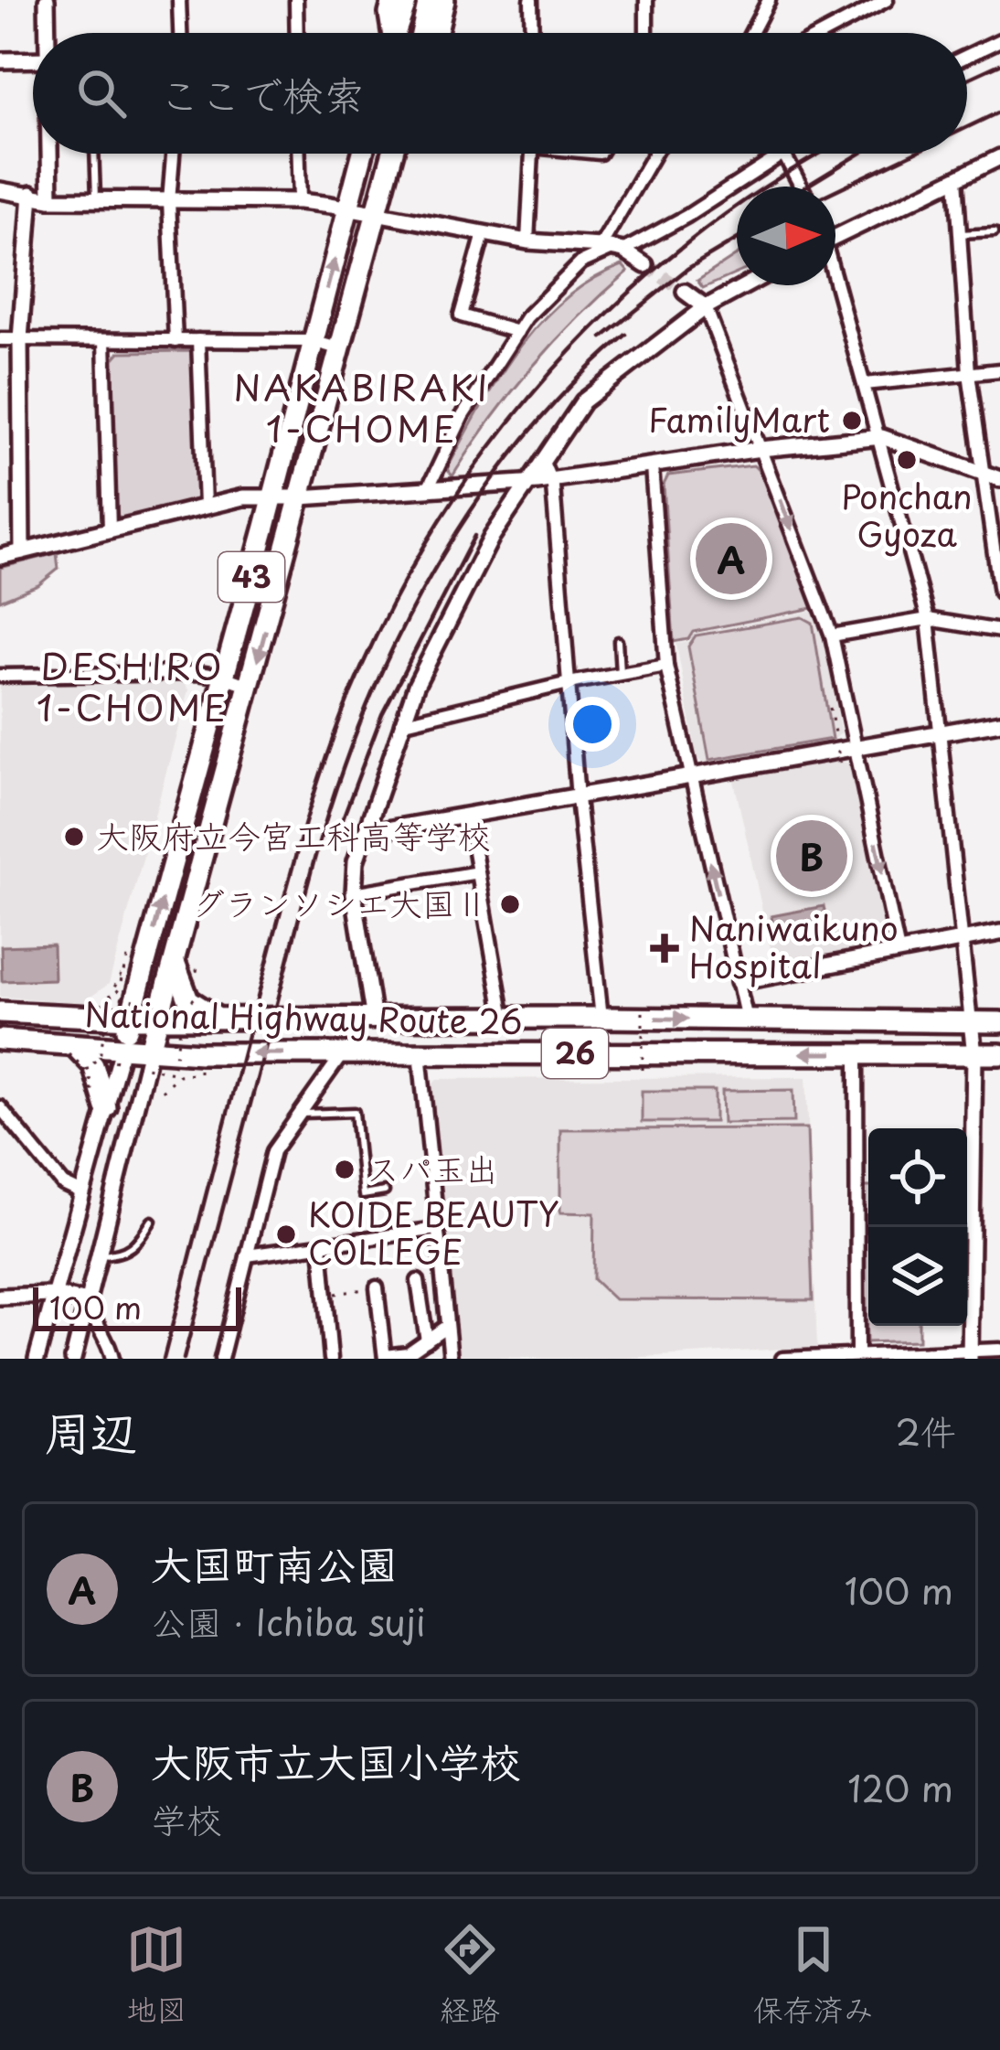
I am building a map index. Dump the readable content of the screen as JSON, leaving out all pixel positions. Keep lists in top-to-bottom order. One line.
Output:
{"streets":{"highway":["43","National Highway Route 26","26"]},"crossings":[["43","National Highway Route 26"]],"districts":["NAKABIRAKI 1-CHOME","DESHIRO 1-CHOME"],"places":{"other":["FamilyMart","Ponchan Gyoza","大阪府立今宮工科高等学校","グランソシエ大国Ⅱ","スパ玉出","KOIDE BEAUTY COLLEGE"],"health":["Naniwaikuno Hospital"]},"scale_bar":"100 m","north":"right","page":{"search":"ここで検索","pins":["A","B"],"scale":"100 m","heading":["周辺","2件"],"list":[{"mark":"A","name":"大国町南公園","note":"公園 · Ichiba suji","value":"100 m"},{"mark":"B","name":"大阪市立大国小学校","note":"学校","value":"120 m"}],"nav":["地図","経路","保存済み"]}}
